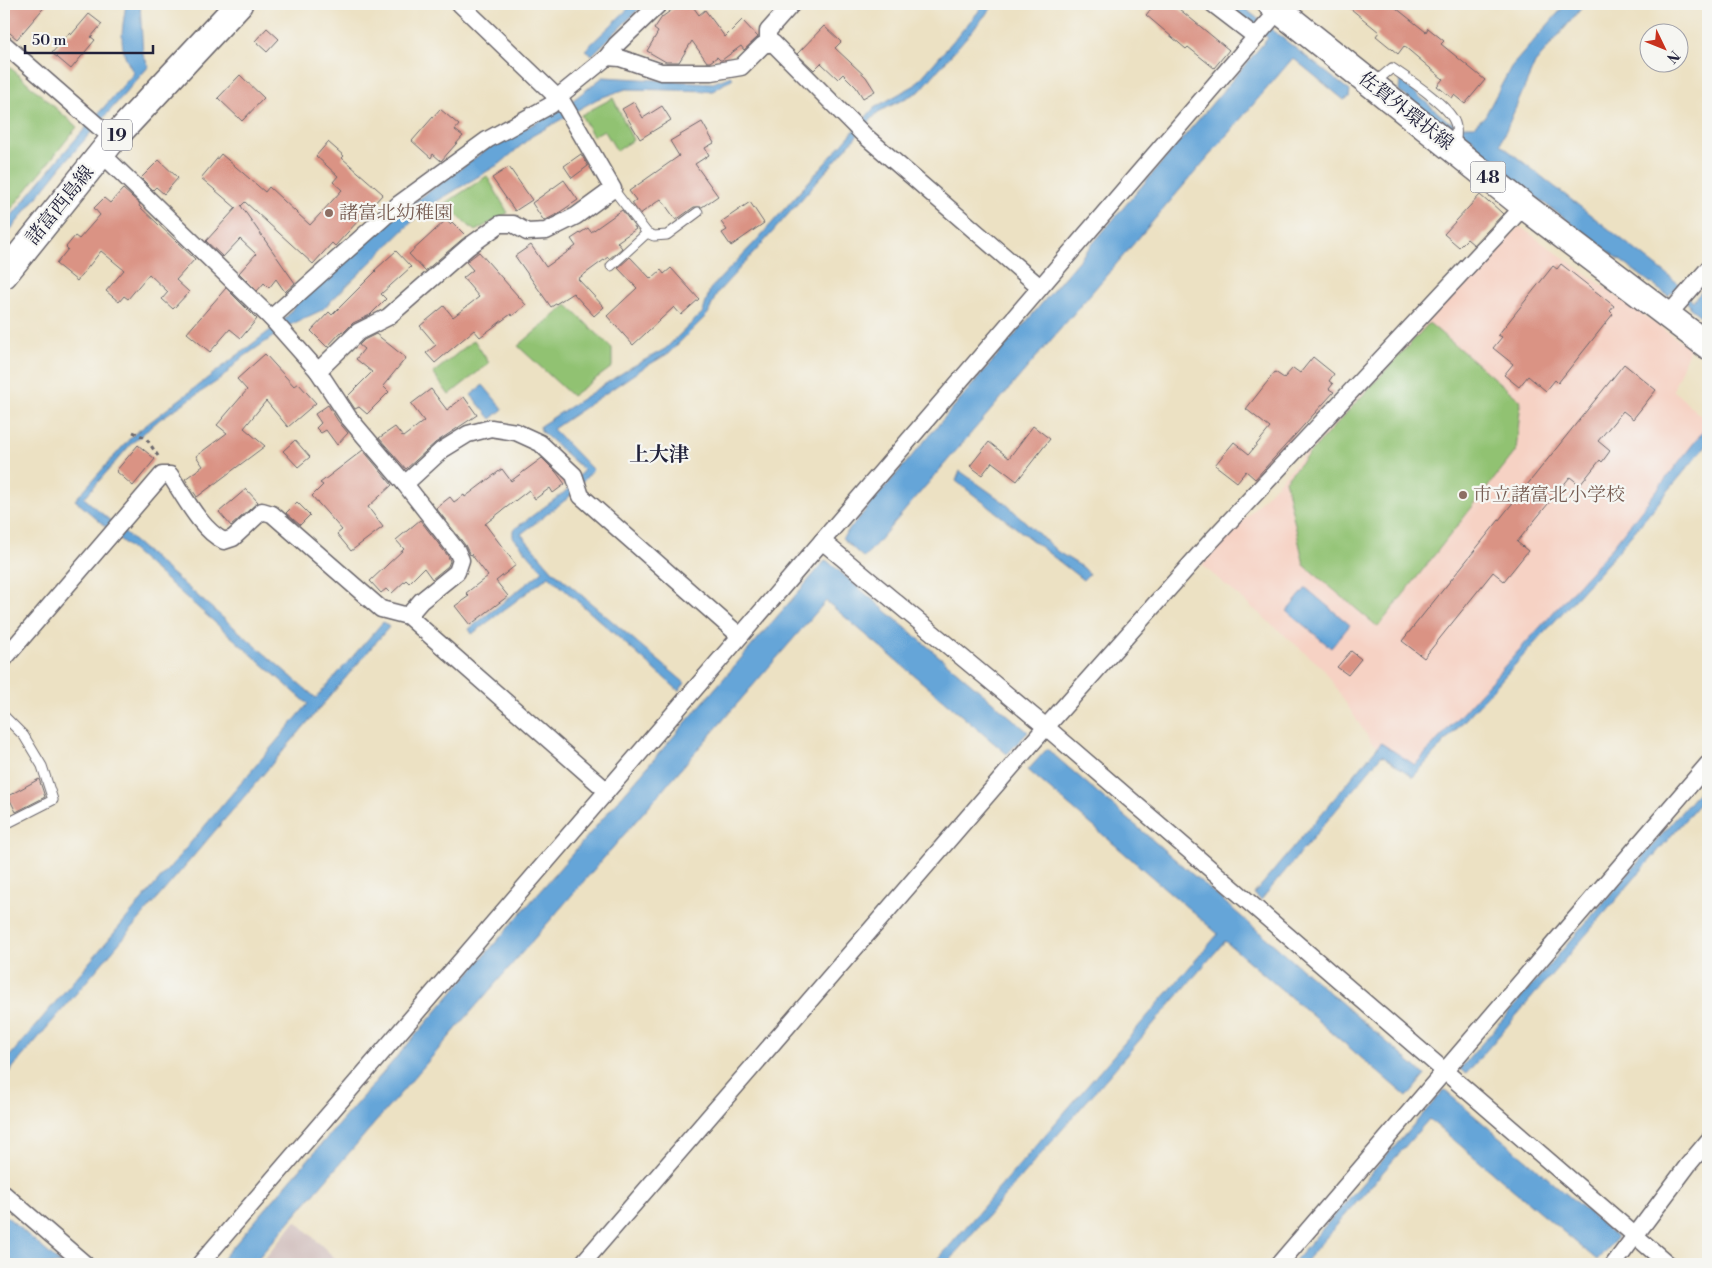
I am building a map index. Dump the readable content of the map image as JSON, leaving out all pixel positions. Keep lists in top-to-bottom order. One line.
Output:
{"streets":{"main road":["佐賀外環状線","19","48","諸富西島線"]},"districts":["上大津"],"places":["諸富北幼稚園","市立諸富北小学校"],"scale_bar":"50 m","north":"bottom right"}
